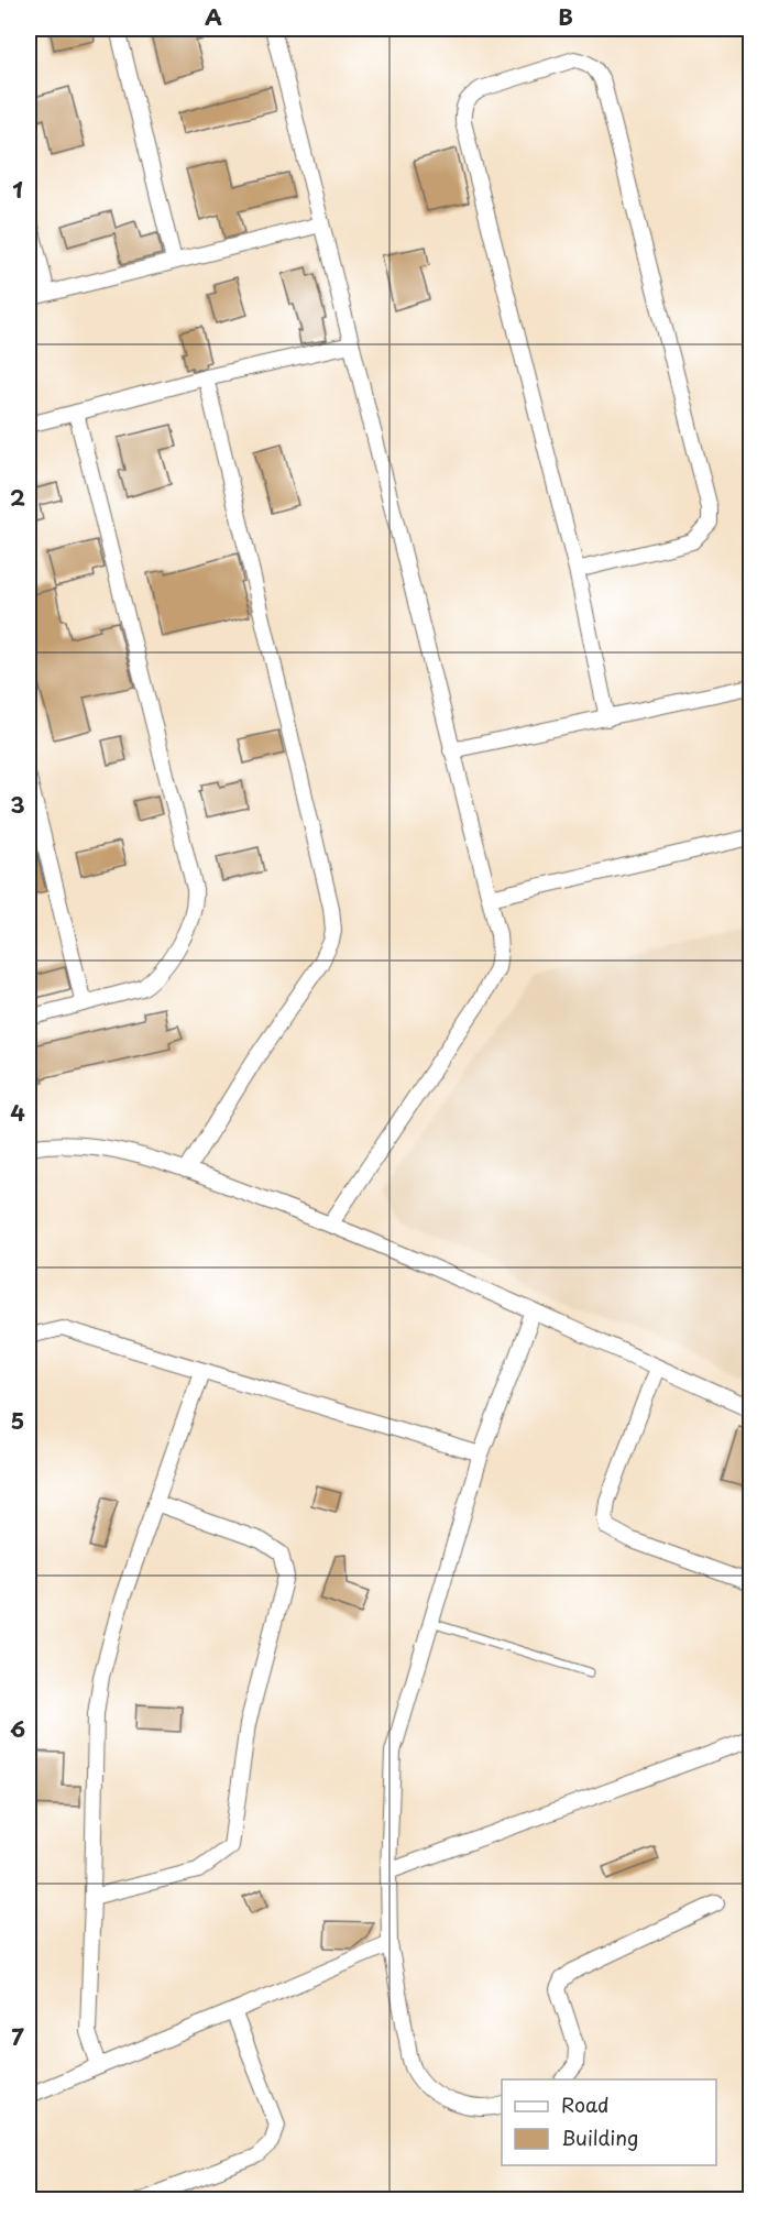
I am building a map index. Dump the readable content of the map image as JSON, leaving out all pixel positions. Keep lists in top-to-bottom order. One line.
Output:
{"legend":["Road","Building"],"grid":{"columns":["A","B"],"rows":["1","2","3","4","5","6","7"]}}
